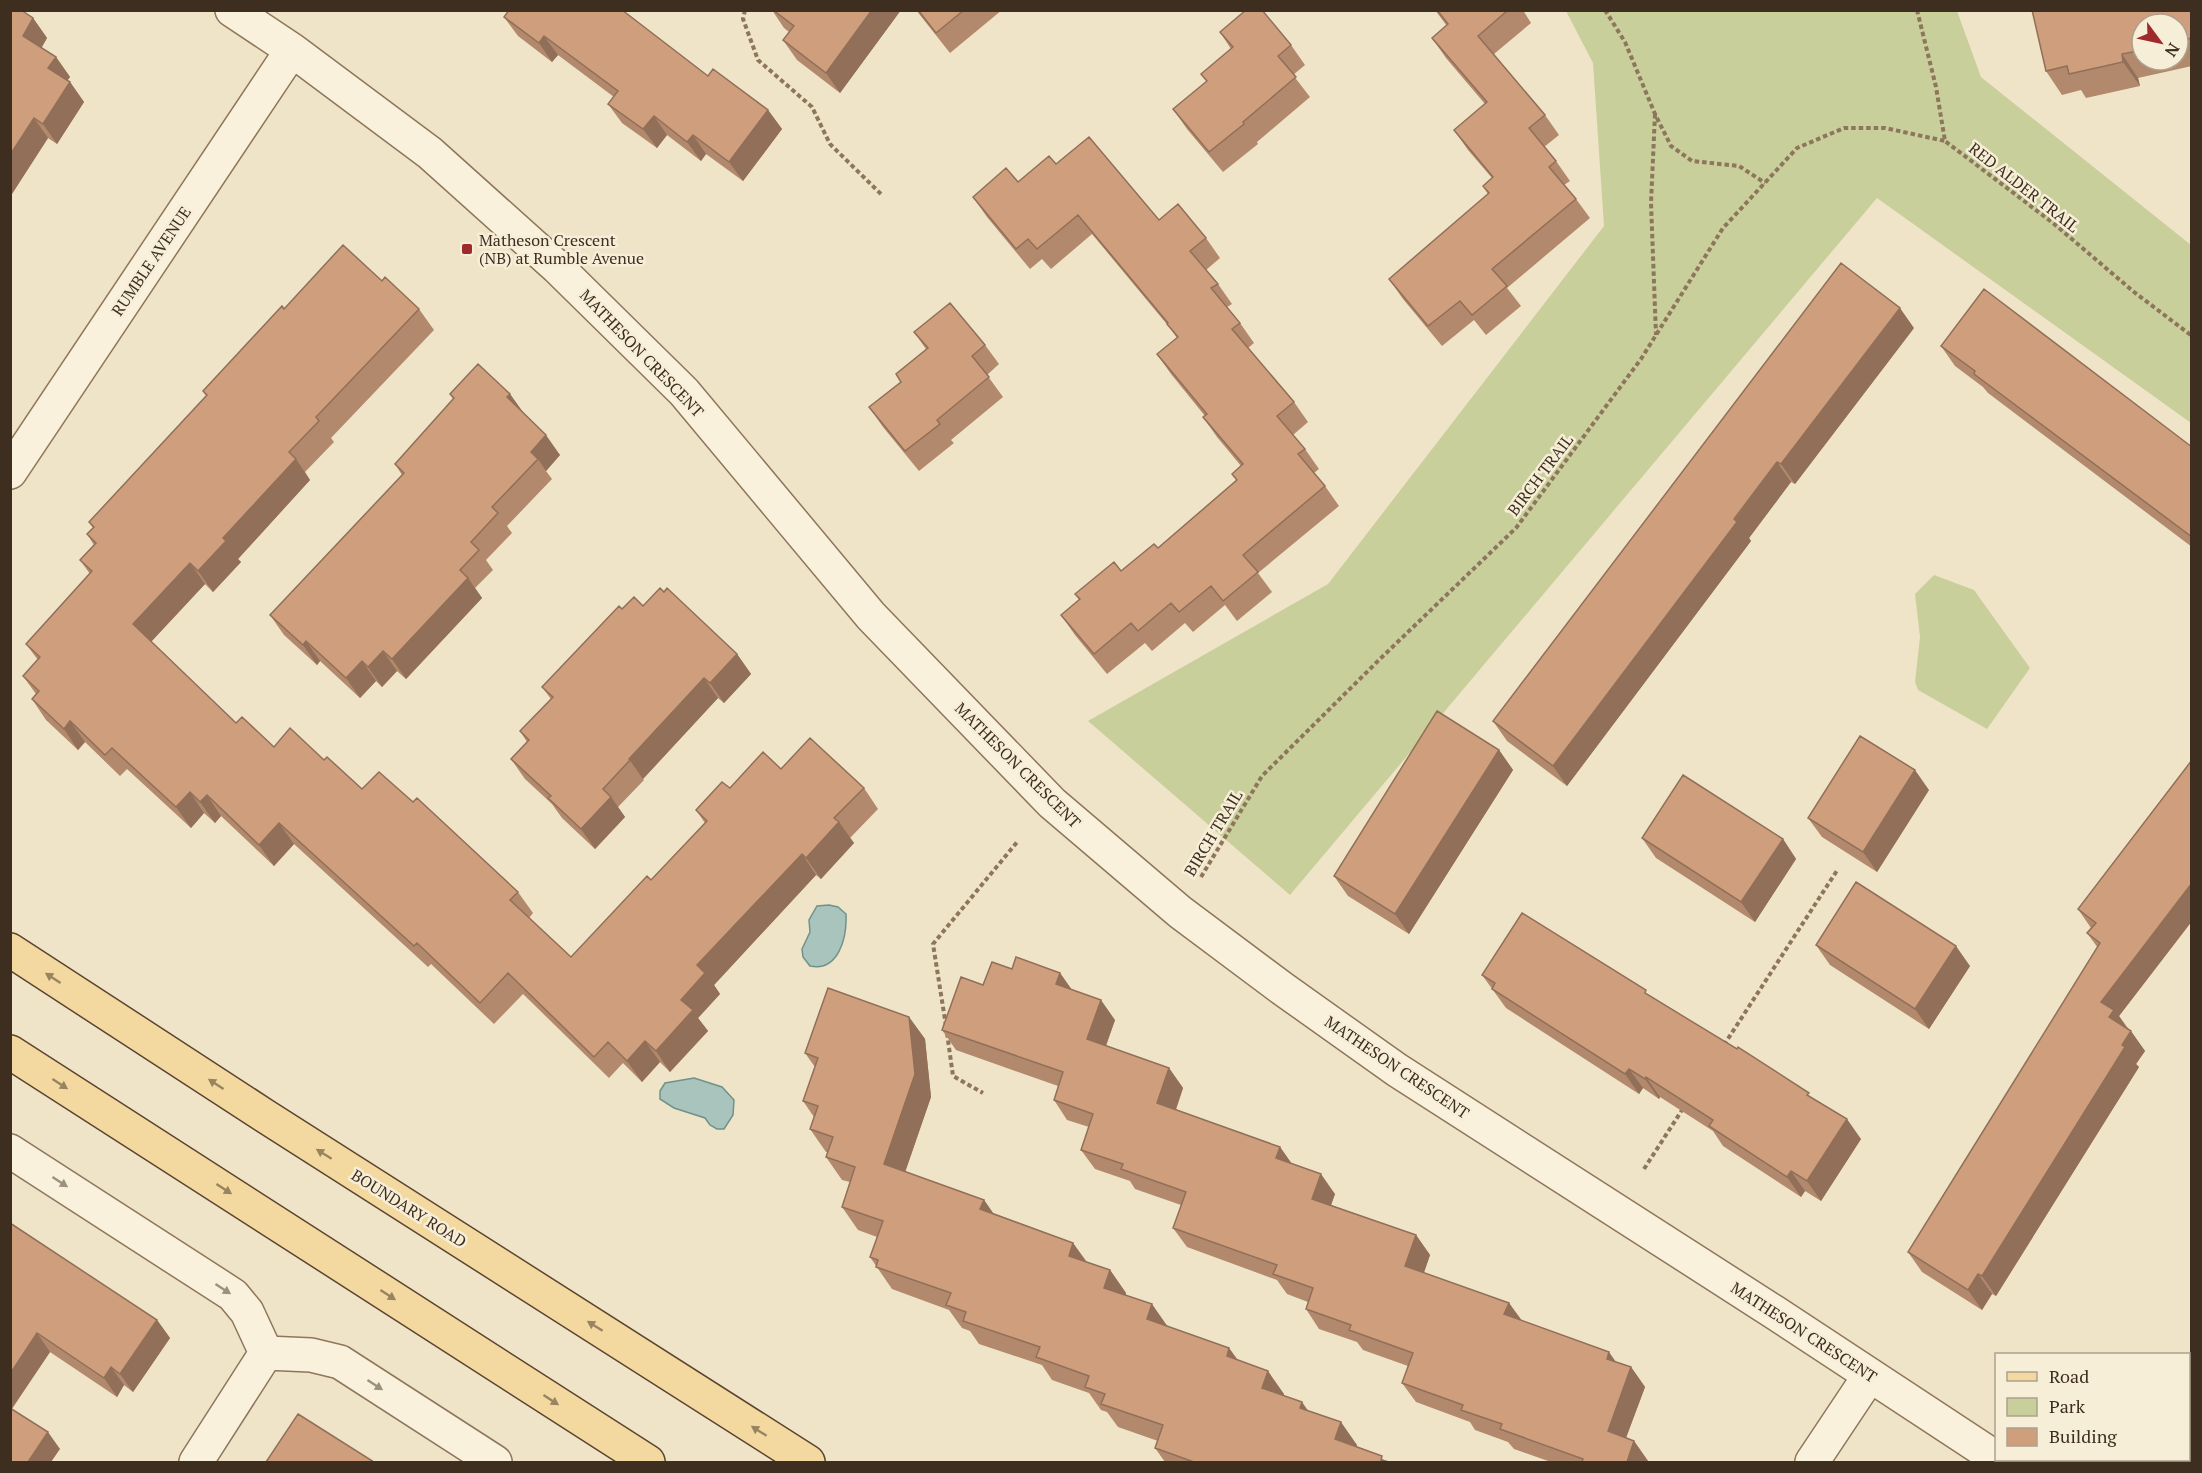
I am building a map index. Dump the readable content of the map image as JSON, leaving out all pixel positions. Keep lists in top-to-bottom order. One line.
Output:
{"streets":{"main road":["BOUNDARY ROAD"],"street":["RUMBLE AVENUE","MATHESON CRESCENT"],"path":["RED ALDER TRAIL","BIRCH TRAIL"]},"crossings":[["RED ALDER TRAIL","BIRCH TRAIL"],["RUMBLE AVENUE","MATHESON CRESCENT"],["MATHESON CRESCENT","BIRCH TRAIL"]],"places":{"transit":["Matheson Crescent (NB) at Rumble Avenue"]},"legend":["Road","Park","Building"],"north":"bottom right"}
